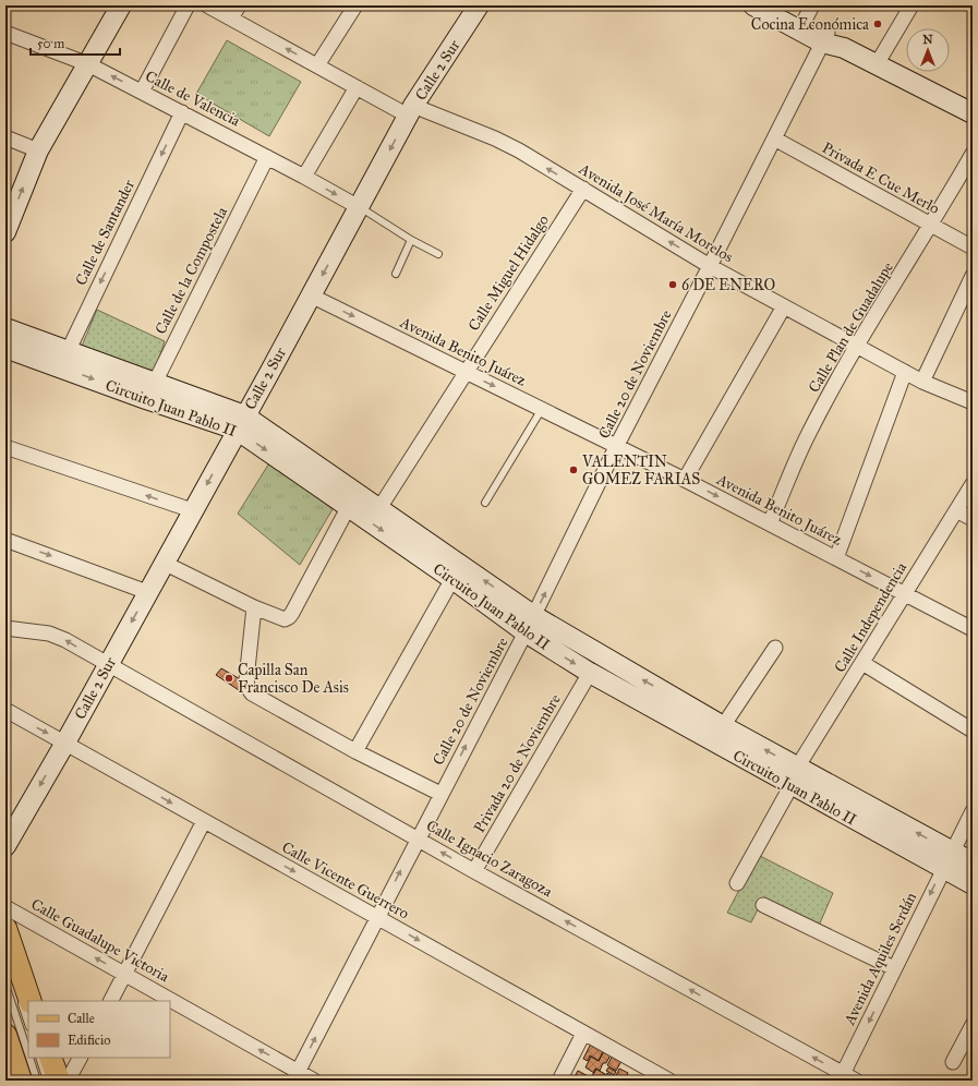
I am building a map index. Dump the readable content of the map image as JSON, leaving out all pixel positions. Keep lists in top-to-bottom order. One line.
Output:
{"streets":{"main road":["Calle 2 Sur","Circuito Juan Pablo II"],"street":["Calle de Valencia","Privada E Cue Merlo","Avenida José María Morelos","Calle de Santander","Calle de la Compostela","Calle Miguel Hidalgo","Calle Plan de Guadalupe","Avenida Benito Juárez","Calle 20 de Noviembre","Calle Independencia","Privada 20 de Noviembre","Calle Ignacio Zaragoza","Calle Vicente Guerrero","Calle Guadalupe Victoria","Avenida Aquiles Serdán"]},"crossings":[["Calle 2 Sur","Calle de Valencia"],["Calle 2 Sur","Avenida José María Morelos"],["Calle 2 Sur","Avenida Benito Juárez"],["Calle 2 Sur","Circuito Juan Pablo II"],["Calle 2 Sur","Calle Ignacio Zaragoza"],["Calle 2 Sur","Calle Vicente Guerrero"],["Calle de Valencia","Calle de Santander"],["Calle de Valencia","Calle de la Compostela"],["Privada E Cue Merlo","Calle Plan de Guadalupe"],["Privada E Cue Merlo","Calle 20 de Noviembre"],["Avenida José María Morelos","Calle Miguel Hidalgo"],["Avenida José María Morelos","Calle Plan de Guadalupe"],["Avenida José María Morelos","Calle 20 de Noviembre"],["Calle de Santander","Circuito Juan Pablo II"],["Calle de la Compostela","Circuito Juan Pablo II"],["Calle Miguel Hidalgo","Avenida Benito Juárez"],["Calle Miguel Hidalgo","Circuito Juan Pablo II"],["Calle Plan de Guadalupe","Avenida Benito Juárez"],["Avenida Benito Juárez","Calle 20 de Noviembre"],["Avenida Benito Juárez","Calle Independencia"],["Calle 20 de Noviembre","Circuito Juan Pablo II"],["Calle 20 de Noviembre","Calle Ignacio Zaragoza"],["Calle 20 de Noviembre","Calle Vicente Guerrero"],["Calle 20 de Noviembre","Calle Guadalupe Victoria"],["Circuito Juan Pablo II","Calle Independencia"],["Circuito Juan Pablo II","Privada 20 de Noviembre"],["Circuito Juan Pablo II","Avenida Aquiles Serdán"],["Privada 20 de Noviembre","Calle Ignacio Zaragoza"],["Calle Ignacio Zaragoza","Avenida Aquiles Serdán"]],"one_way":["Calle 2 Sur","Avenida José María Morelos","Calle de Santander","Avenida Benito Juárez","Calle 20 de Noviembre","Calle Vicente Guerrero","Calle Guadalupe Victoria","Avenida Aquiles Serdán"],"places":["Cocina Económica","6 DE ENERO","VALENTIN GOMEZ FARIAS","Capilla San Francisco De Asis"],"legend":["Calle","Edificio"],"scale_bar":"50 m","north":"top"}
